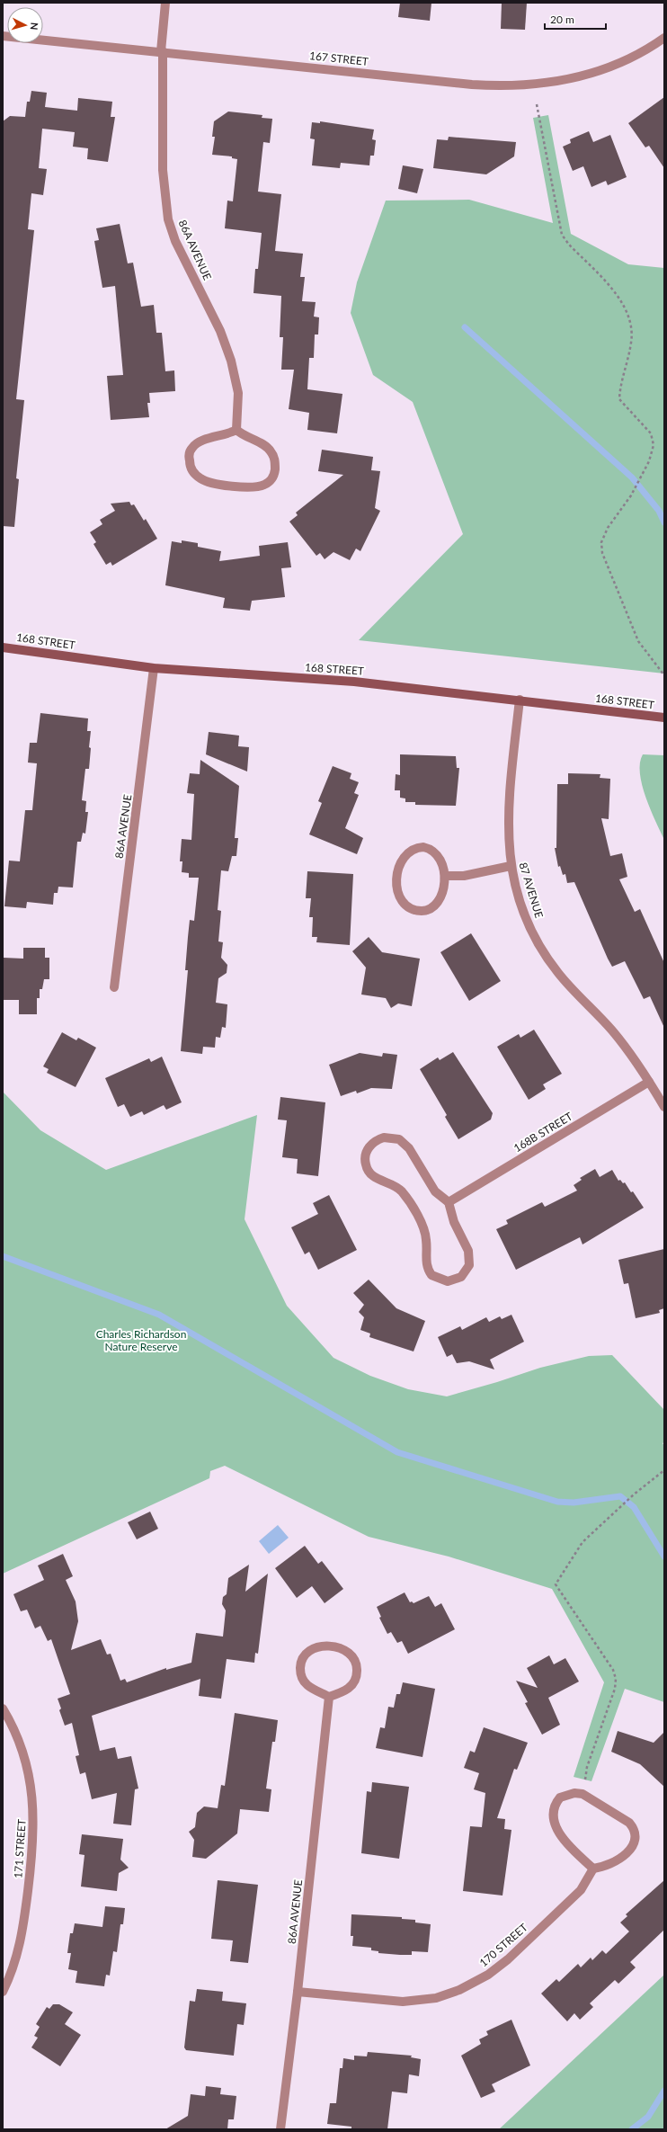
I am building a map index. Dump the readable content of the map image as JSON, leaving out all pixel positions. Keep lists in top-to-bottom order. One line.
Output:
{"streets":{"main road":["168 STREET"],"street":["167 STREET","86A AVENUE","87 AVENUE","168B STREET","171 STREET","170 STREET"]},"crossings":[["167 STREET","86A AVENUE"],["86A AVENUE","168 STREET"],["86A AVENUE","170 STREET"],["168 STREET","87 AVENUE"],["87 AVENUE","168B STREET"]],"parks":["Charles Richardson Nature Reserve"],"scale_bar":"20 m","north":"right"}
